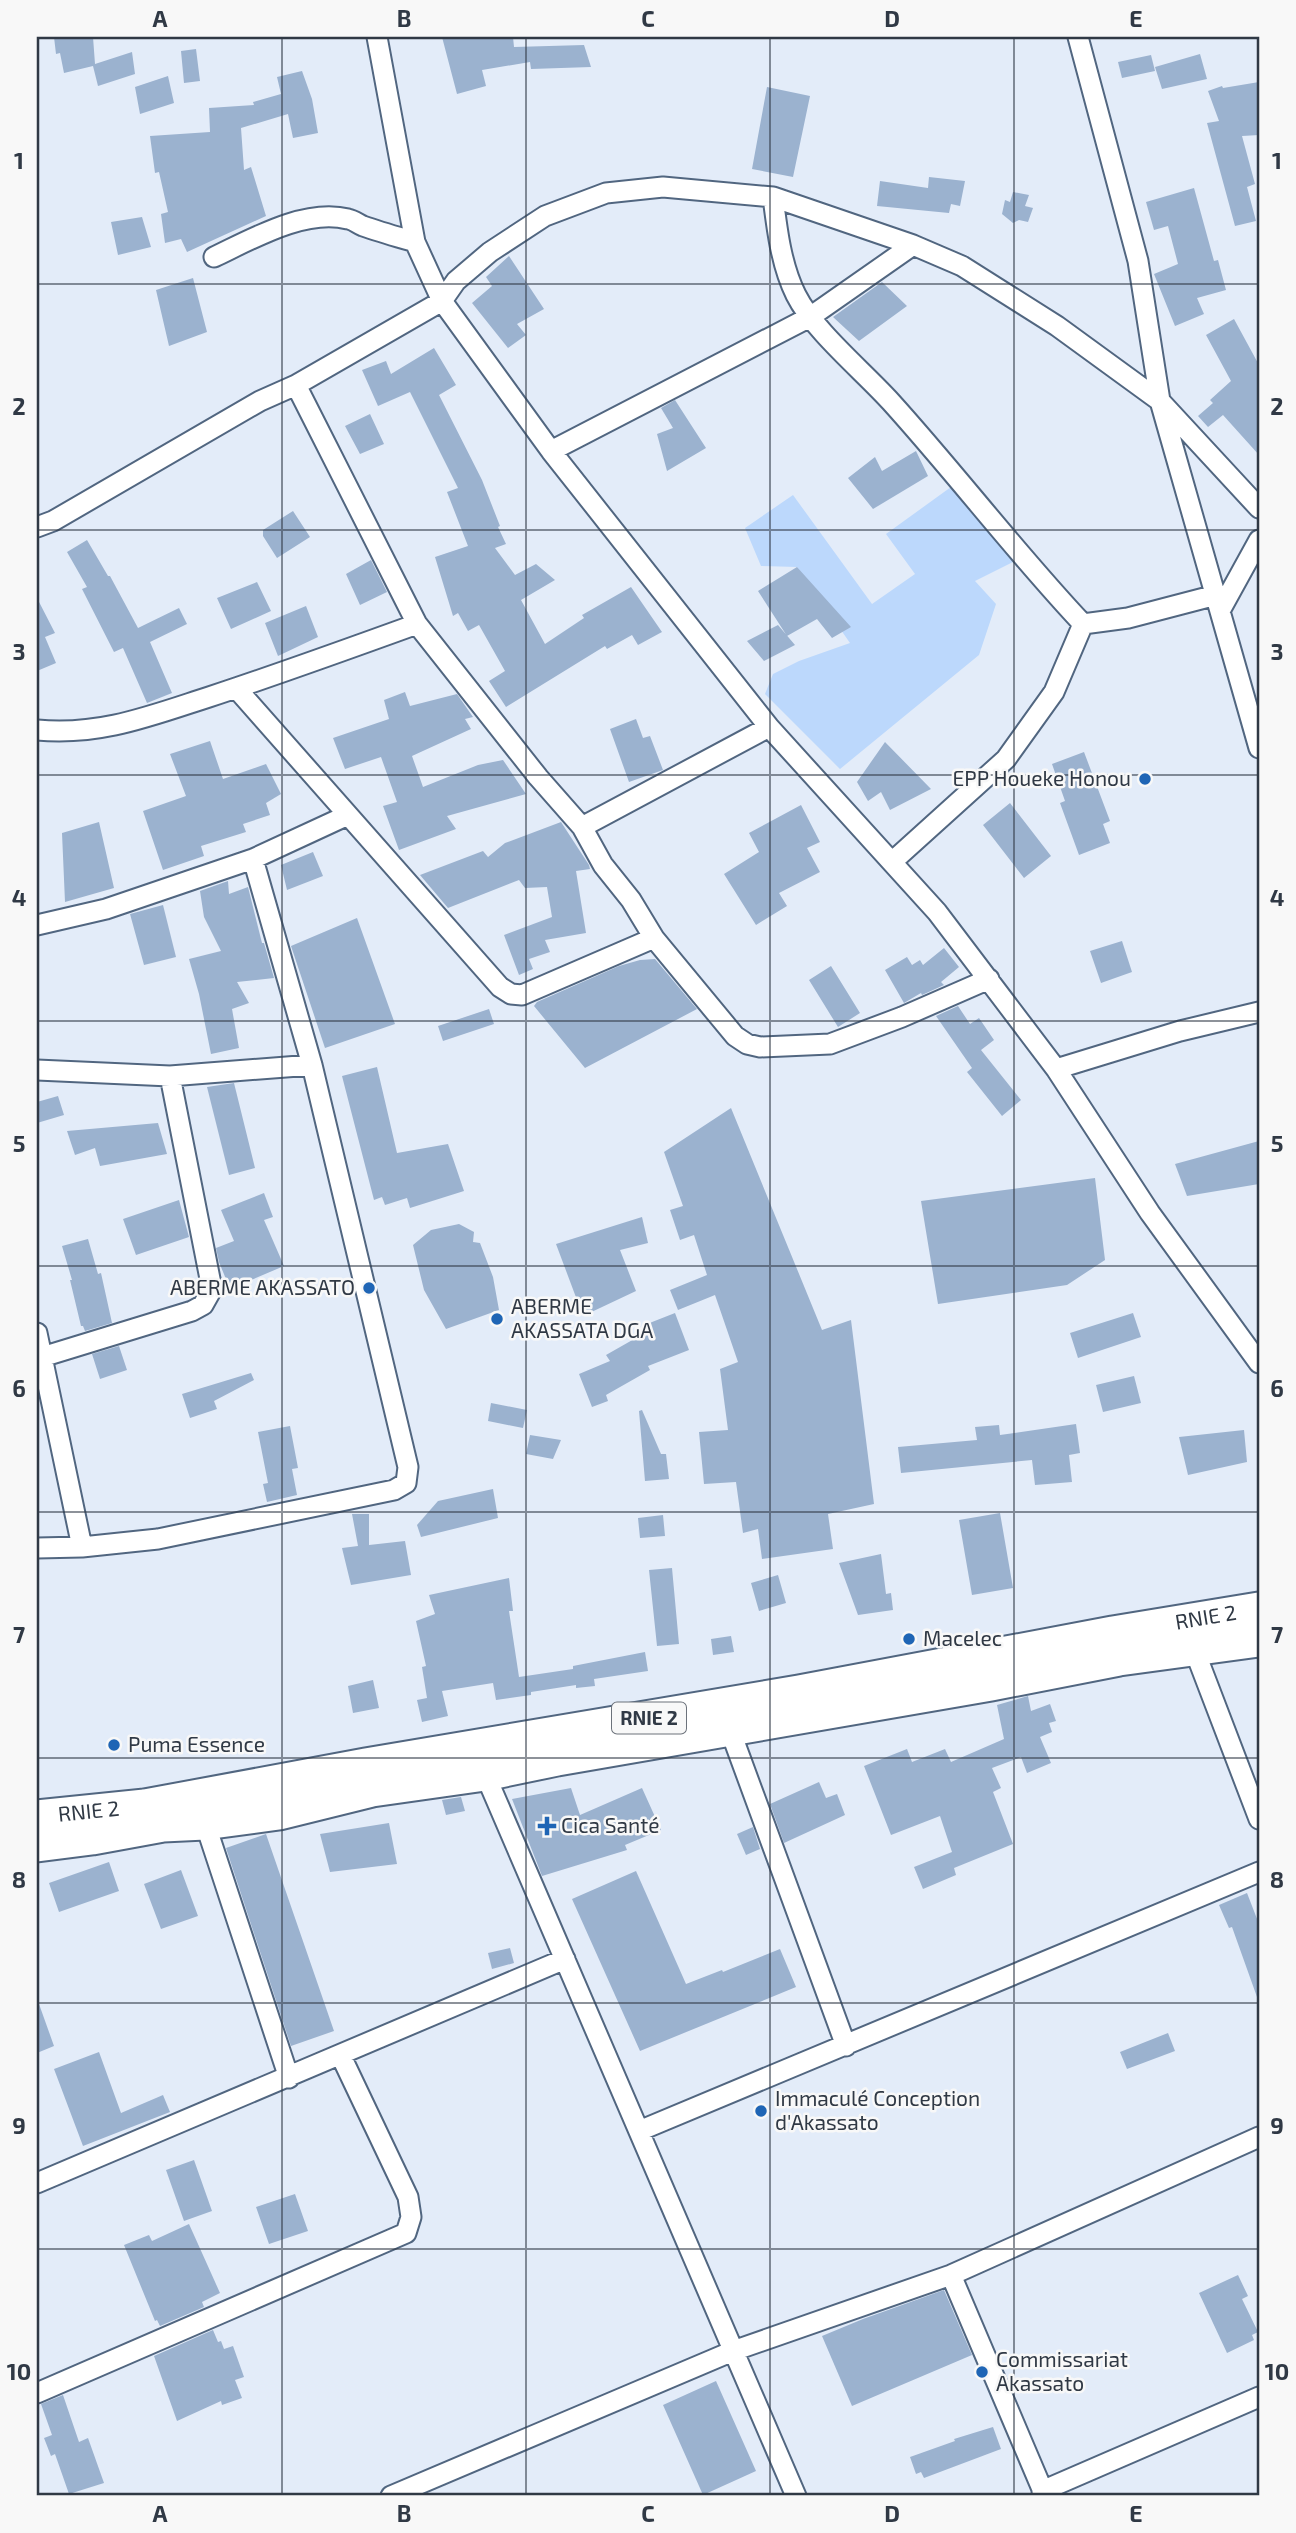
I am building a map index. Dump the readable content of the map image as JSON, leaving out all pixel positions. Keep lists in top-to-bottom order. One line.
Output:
{"streets":{"highway":["RNIE 2"]},"places":{"other":["EPP Houeke Honou","ABERME AKASSATO","ABERME AKASSATA DGA","Macelec","Puma Essence","Immaculé Conception d'Akassato","Commissariat Akassato"],"health":["Cica Santé"]},"grid":{"columns":["A","B","C","D","E"],"rows":["1","2","3","4","5","6","7","8","9","10"]}}
